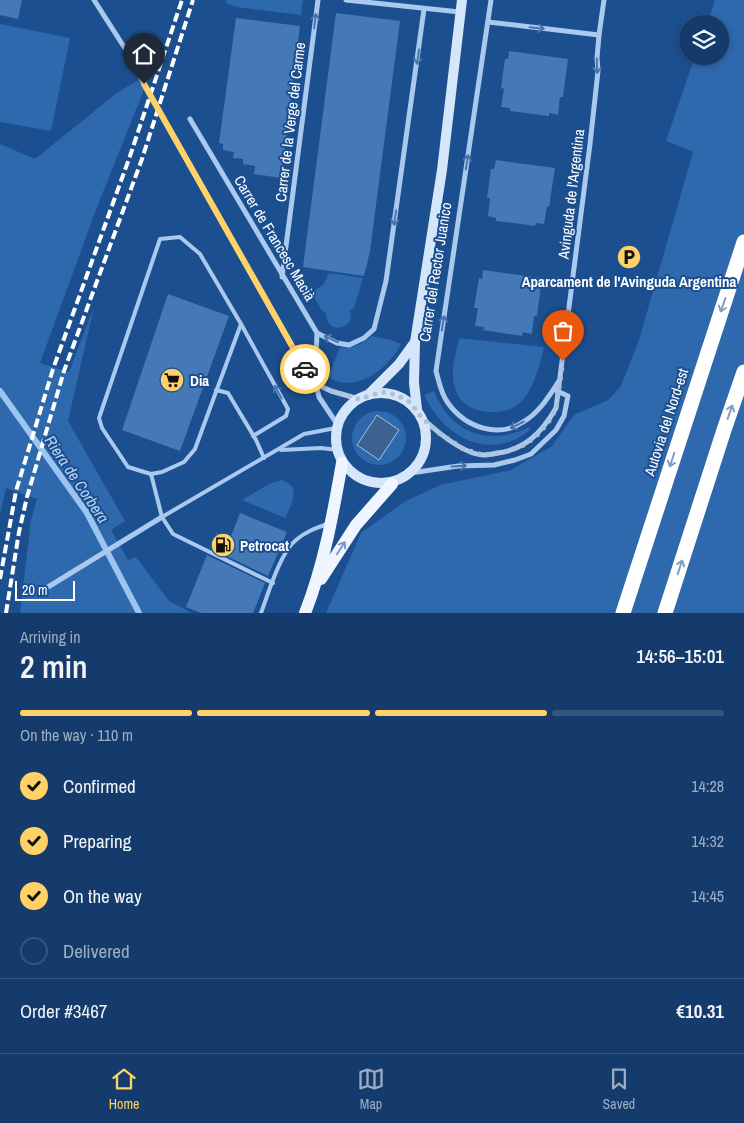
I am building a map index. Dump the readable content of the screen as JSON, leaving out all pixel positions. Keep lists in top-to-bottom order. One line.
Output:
{"streets":{"highway":["Autovia del Nord-est"],"main road":["Carrer del Rector Juanico"],"street":["Carrer de la Verge del Carme","Avinguda de l'Argentina","Carrer de Francesc Macià"]},"crossings":[["Carrer de la Verge del Carme","Carrer de Francesc Macià"],["Avinguda de l'Argentina","Carrer del Rector Juanico"]],"one_way":["Carrer de la Verge del Carme"],"water":["Riera de Corbera"],"places":{"parking":["Aparcament de l'Avinguda Argentina"],"supermarket":["Dia"],"fuel station":["Petrocat"]},"scale_bar":"20 m","page":{"scale":"20 m","heading":["2 min","Arriving in","14:56–15:01"],"panel":["Order #3467","€10.31"],"bar":"On the way · 110 m","list":[["Confirmed","14:28"],["Preparing","14:32"],["On the way","14:45"],"Delivered"],"tabs":["Home","Map","Saved"]}}
